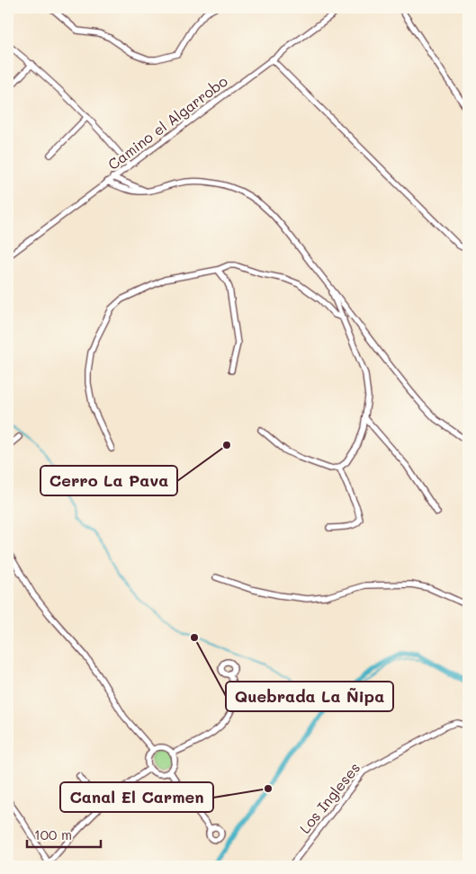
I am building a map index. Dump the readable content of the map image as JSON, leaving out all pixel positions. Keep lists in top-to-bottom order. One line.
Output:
{"streets":{"street":["Camino el Algarrobo","Los Ingleses"]},"places":["Cerro La Pava","Quebrada La Ñipa","Canal El Carmen"],"scale_bar":"100 m"}
